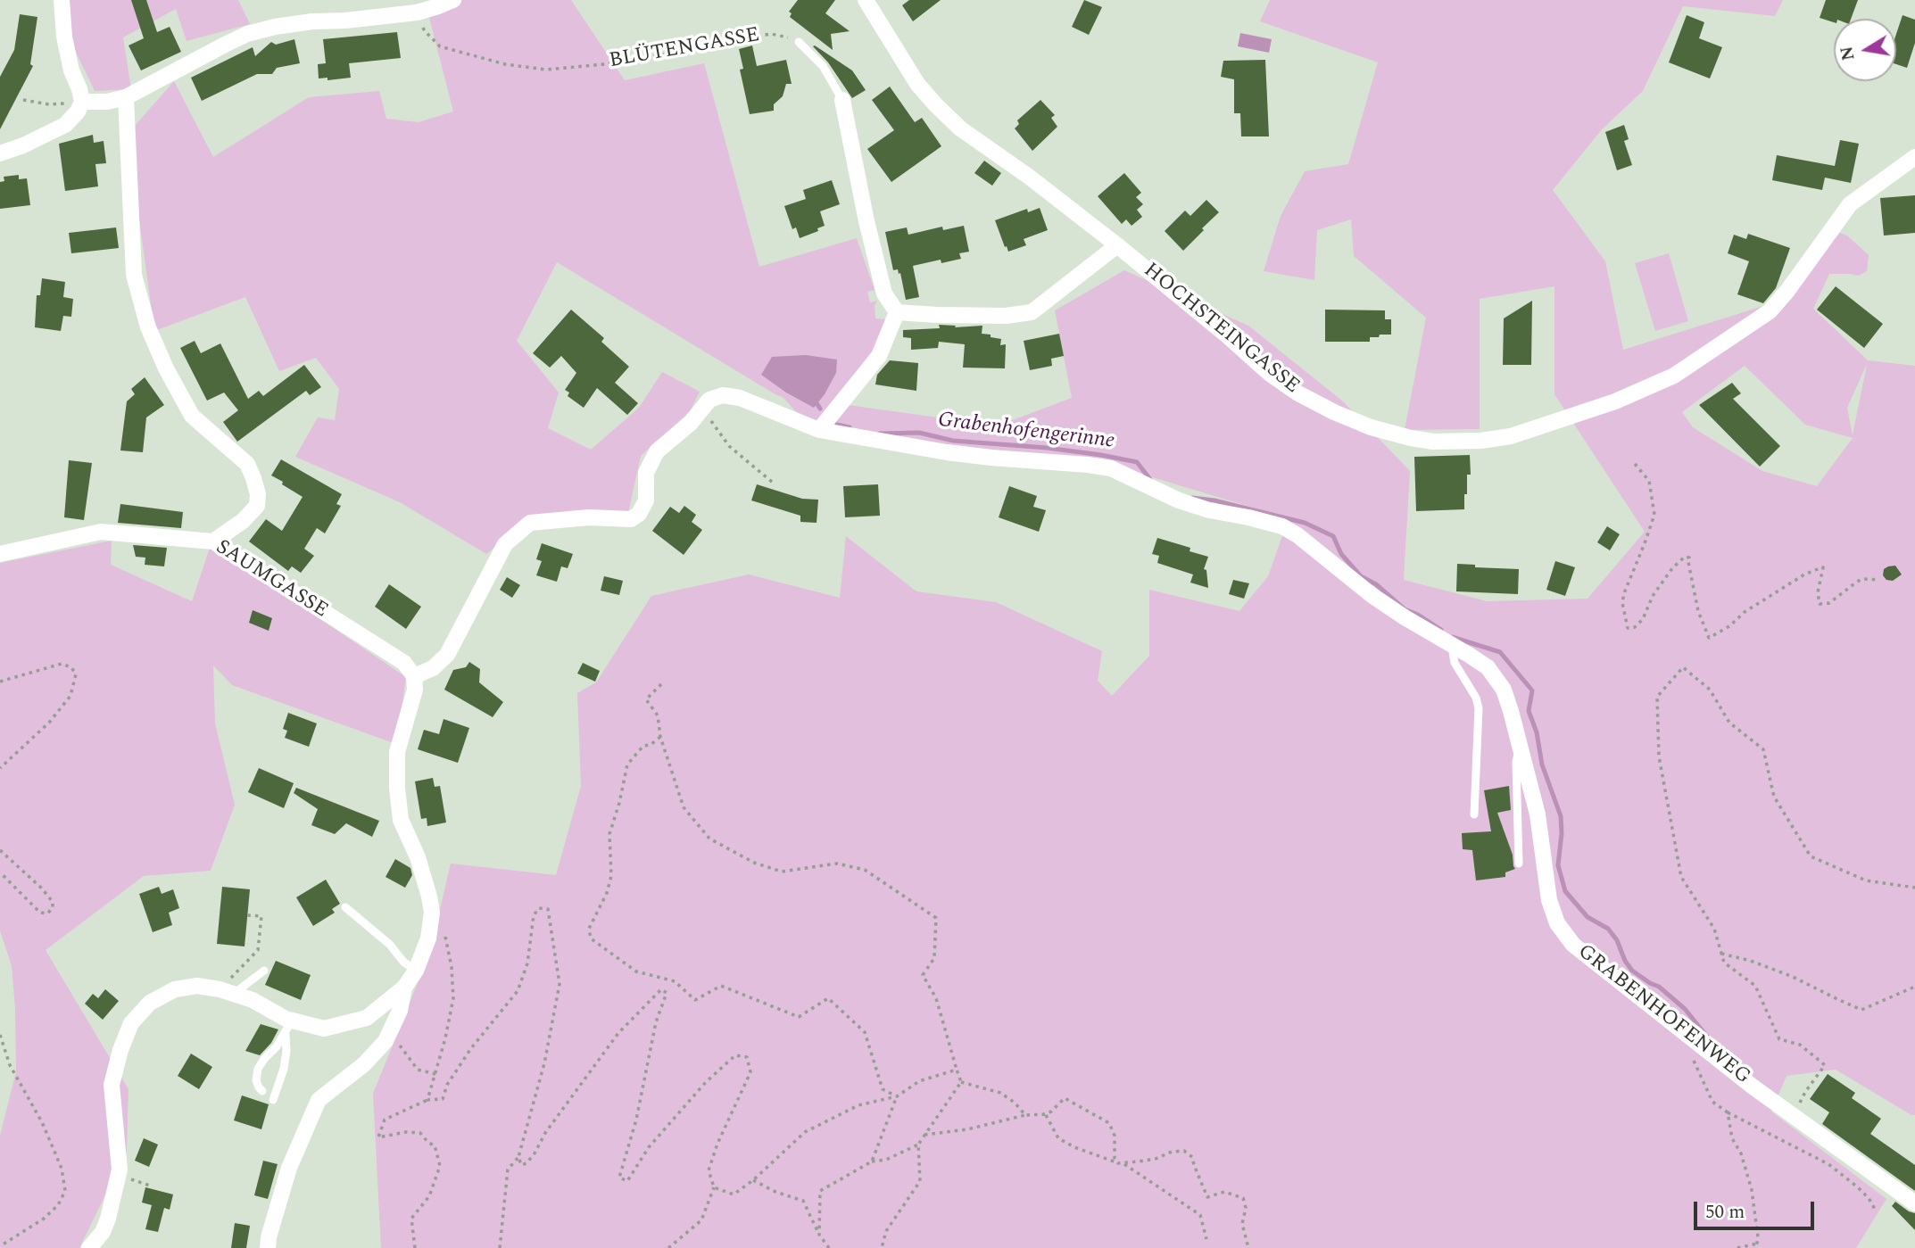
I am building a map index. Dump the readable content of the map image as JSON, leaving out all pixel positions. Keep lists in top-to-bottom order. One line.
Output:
{"streets":{"street":["HOCHSTEINGASSE","SAUMGASSE","GRABENHOFENWEG"],"path":["BLÜTENGASSE"]},"water":["Grabenhofengerinne"],"scale_bar":"50 m","north":"left"}
